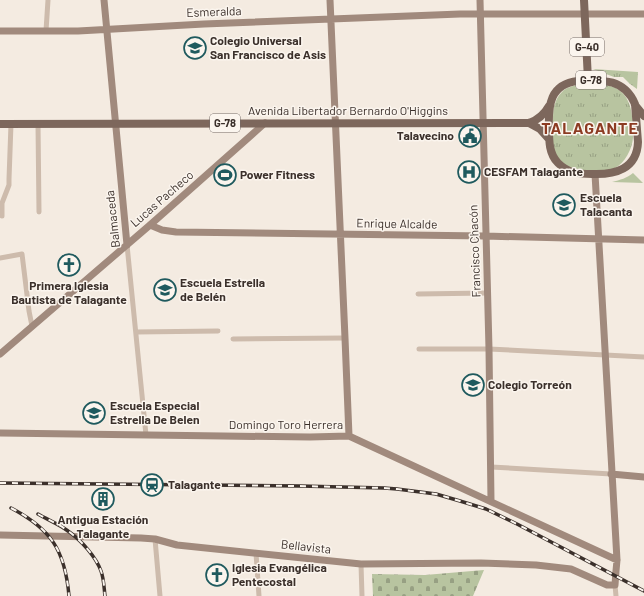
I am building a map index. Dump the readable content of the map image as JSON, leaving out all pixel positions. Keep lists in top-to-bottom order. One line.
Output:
{"streets":{"main road":["G-40","G-78","Avenida Libertador Bernardo O'Higgins"],"street":["Esmeralda","Lucas Pacheco","Balmaceda","Enrique Alcalde","Francisco Chacón","Domingo Toro Herrera","Bellavista"]},"crossings":[["Esmeralda","G-40"],["Esmeralda","Balmaceda"],["Esmeralda","Francisco Chacón"],["G-40","G-78"],["G-78","Avenida Libertador Bernardo O'Higgins"],["Avenida Libertador Bernardo O'Higgins","Lucas Pacheco"],["Avenida Libertador Bernardo O'Higgins","Balmaceda"],["Avenida Libertador Bernardo O'Higgins","Francisco Chacón"],["Lucas Pacheco","Balmaceda"],["Lucas Pacheco","Enrique Alcalde"],["Balmaceda","Domingo Toro Herrera"],["Enrique Alcalde","Francisco Chacón"],["Francisco Chacón","Domingo Toro Herrera"]],"districts":["TALAGANTE"],"places":{"school or university":["Colegio Universal San Francisco de Asis","Escuela Talacanta","Escuela Estrella de Belén","Colegio Torreón","Escuela Especial Estrella De Belen"],"public building":["Talavecino"],"hospital":["CESFAM Talagante"],"sports":["Power Fitness"],"church":["Primera Iglesia Bautista de Talagante","Iglesia Evangélica Pentecostal"],"station":["Talagante"],"building":["Antigua Estación Talagante"]}}
